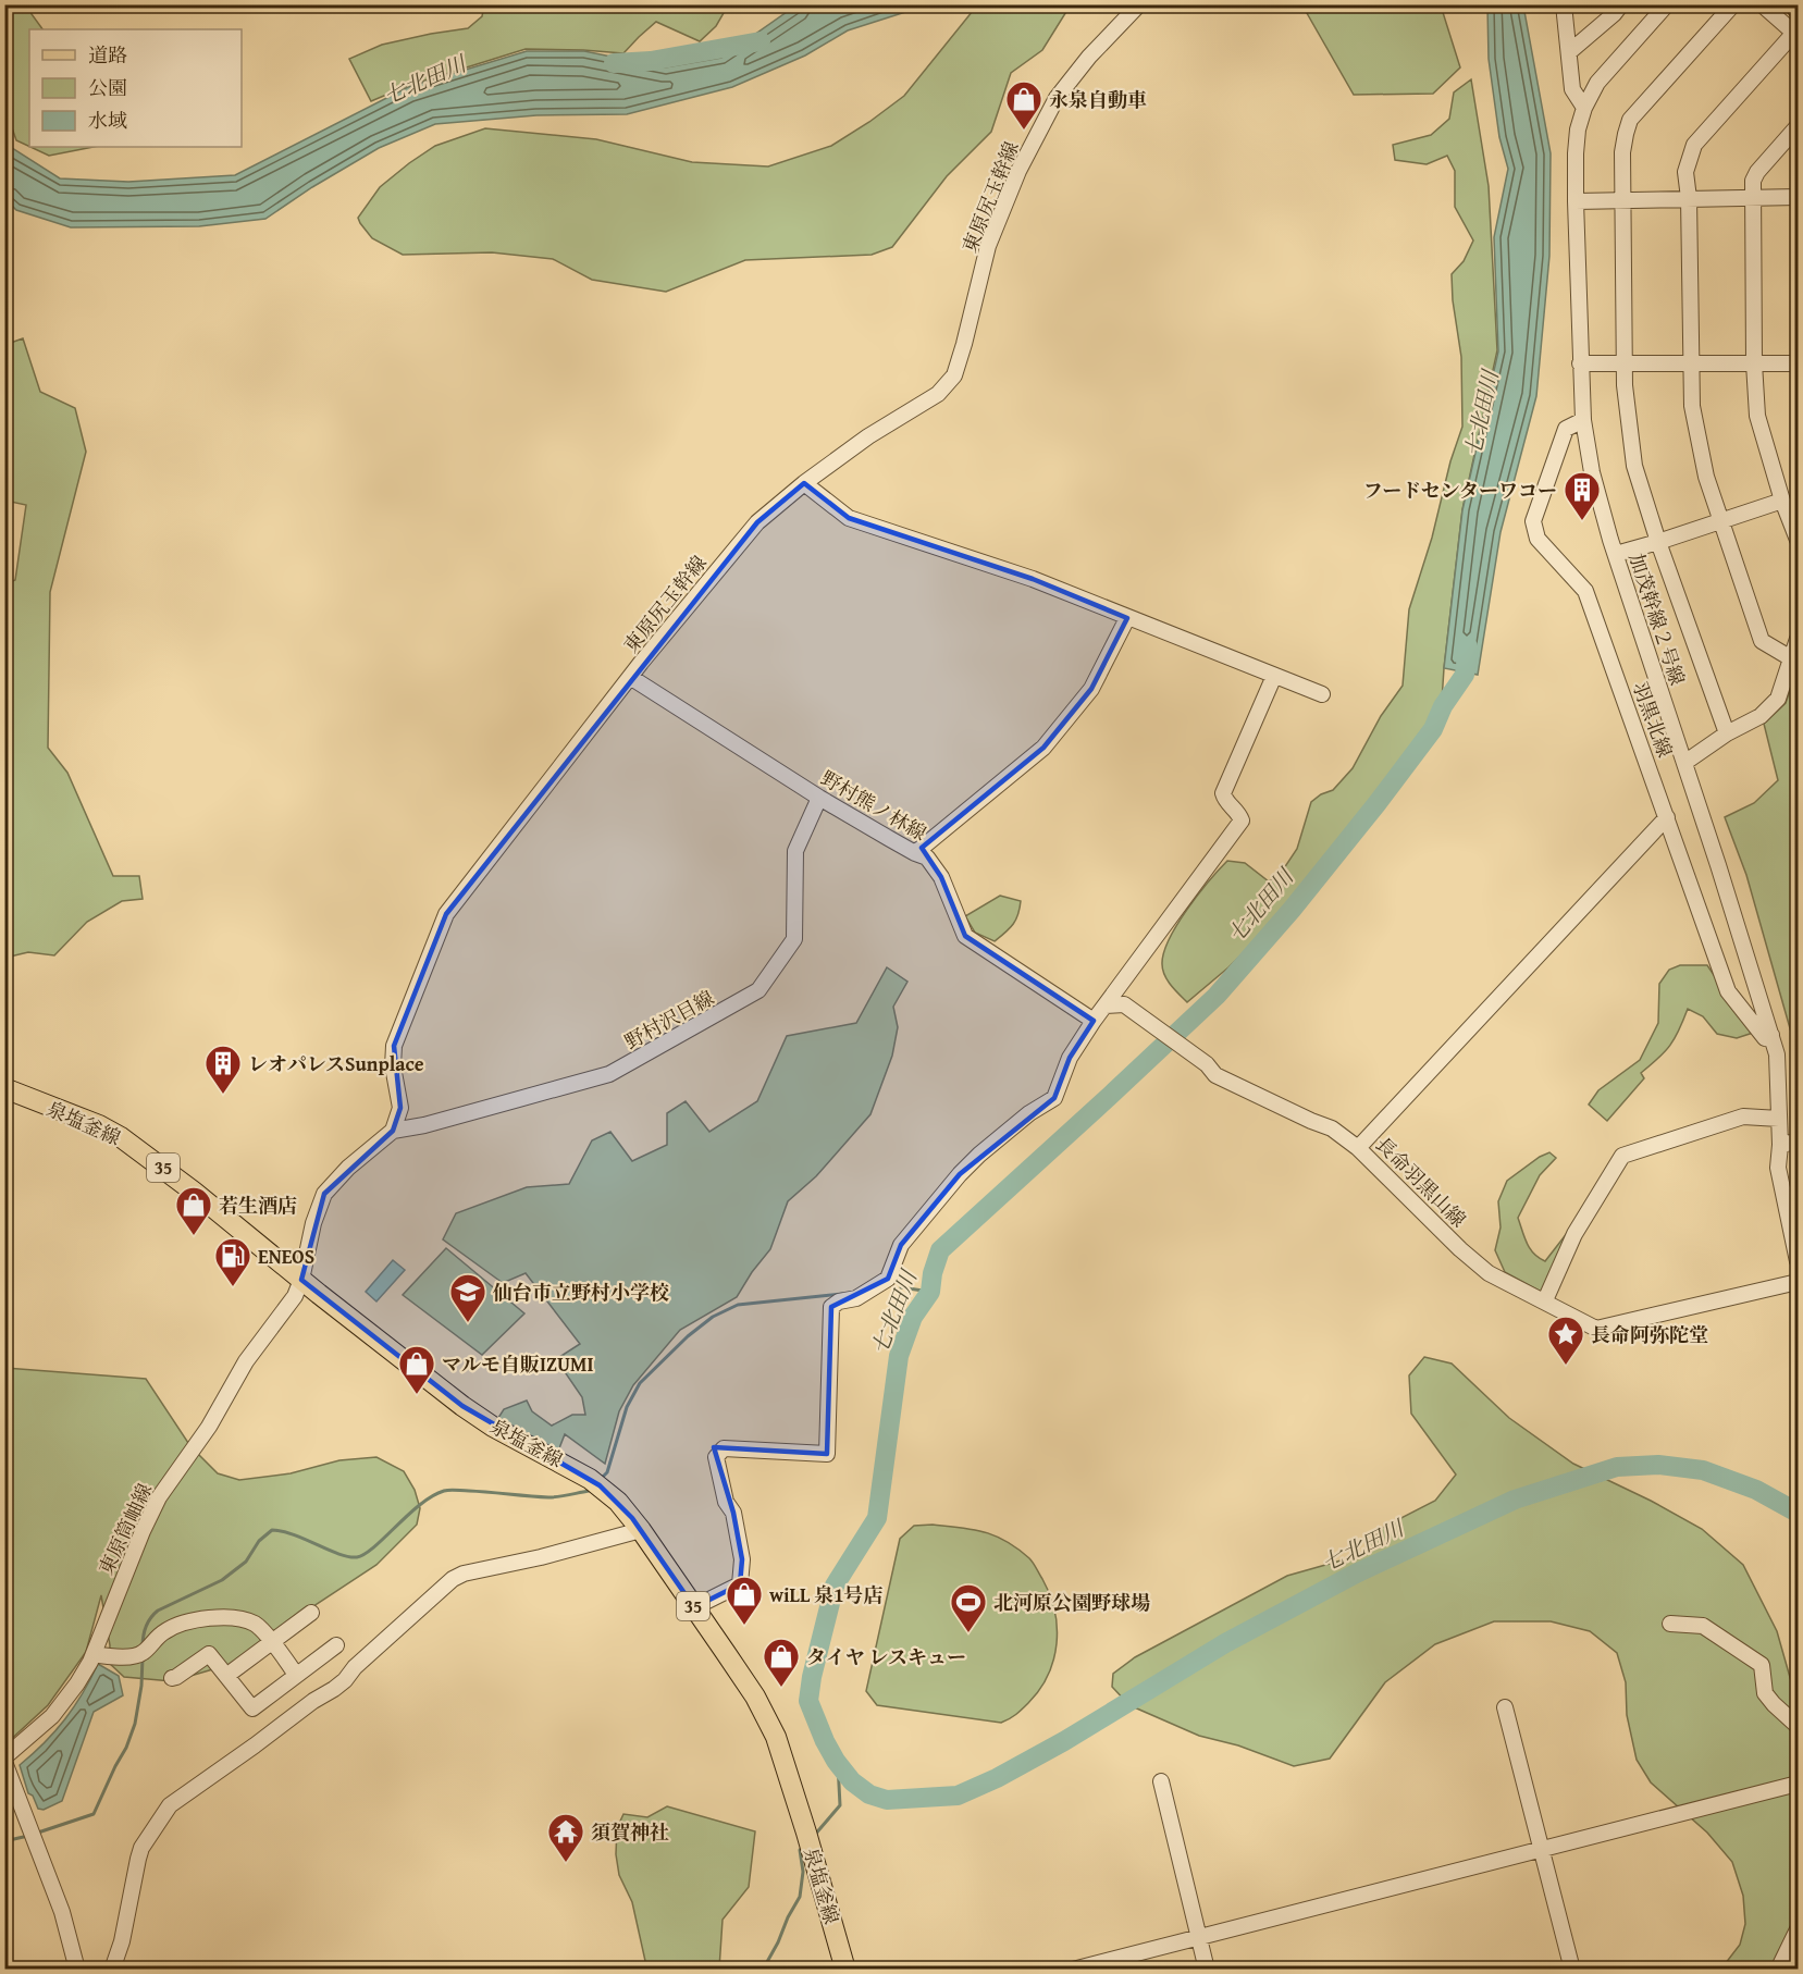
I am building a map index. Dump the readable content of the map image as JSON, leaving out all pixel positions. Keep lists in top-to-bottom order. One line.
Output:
{"streets":{"main road":["泉塩釜線","35"],"street":["東原尻玉幹線","加茂幹線２号線","羽黒北線","野村熊ノ林線","野村沢目線","長命羽黒山線","東原筒岫線"]},"crossings":[["東原尻玉幹線","野村熊ノ林線"],["東原尻玉幹線","野村沢目線"],["加茂幹線２号線","羽黒北線"],["羽黒北線","長命羽黒山線"],["野村熊ノ林線","野村沢目線"],["泉塩釜線","東原筒岫線"]],"water":["七北田川"],"places":{"shop":["永泉自動車","若生酒店","マルモ自販IZUMI","wiLL 泉1号店","タイヤ レスキュー"],"building":["フードセンターワコー","レオパレスSunplace"],"fuel station":["ENEOS"],"school or university":["仙台市立野村小学校"],"place":["長命阿弥陀堂"],"sports":["北河原公園野球場"],"temple":["須賀神社"]},"legend":["道路","公園","水域"]}
